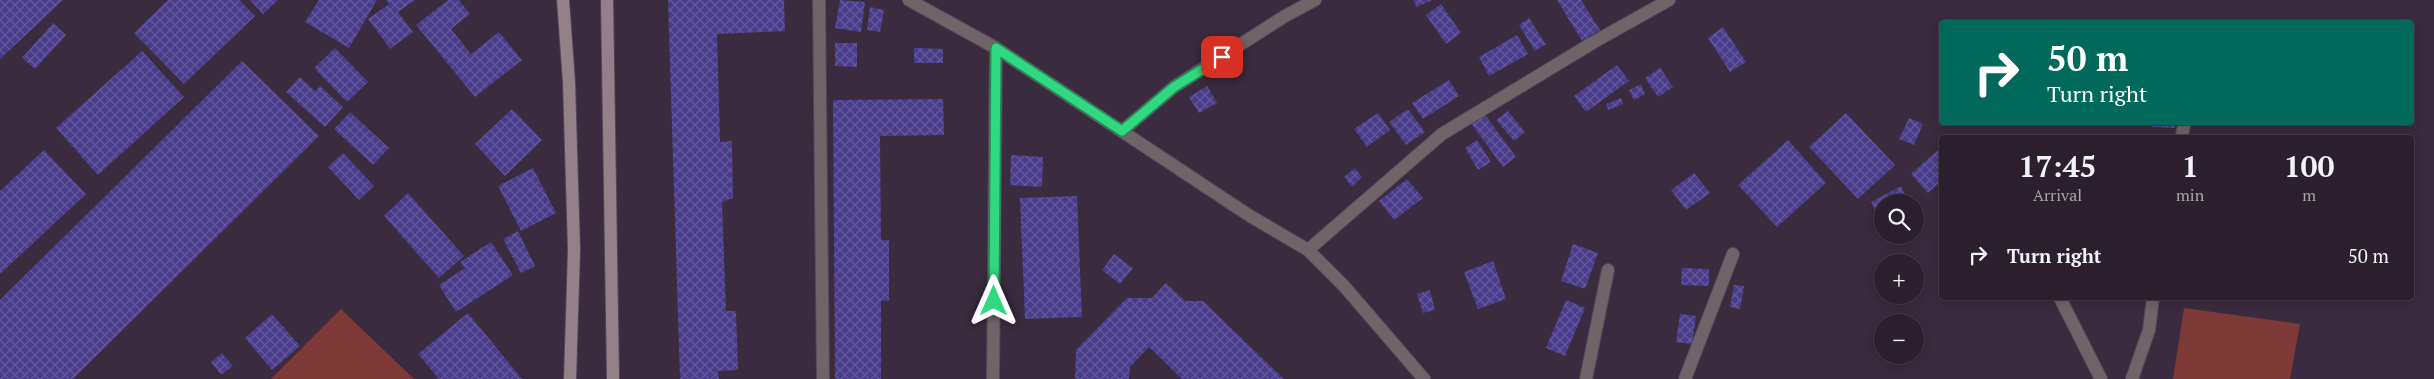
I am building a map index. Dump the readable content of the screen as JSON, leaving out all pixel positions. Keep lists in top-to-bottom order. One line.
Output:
{"page":{"turn":["50 m","Turn right"],"eta":["17:45","Arrival","1","min","100","m"],"map_buttons":["+","−"],"list":[{"name":"Turn right","value":"50 m"}]}}
